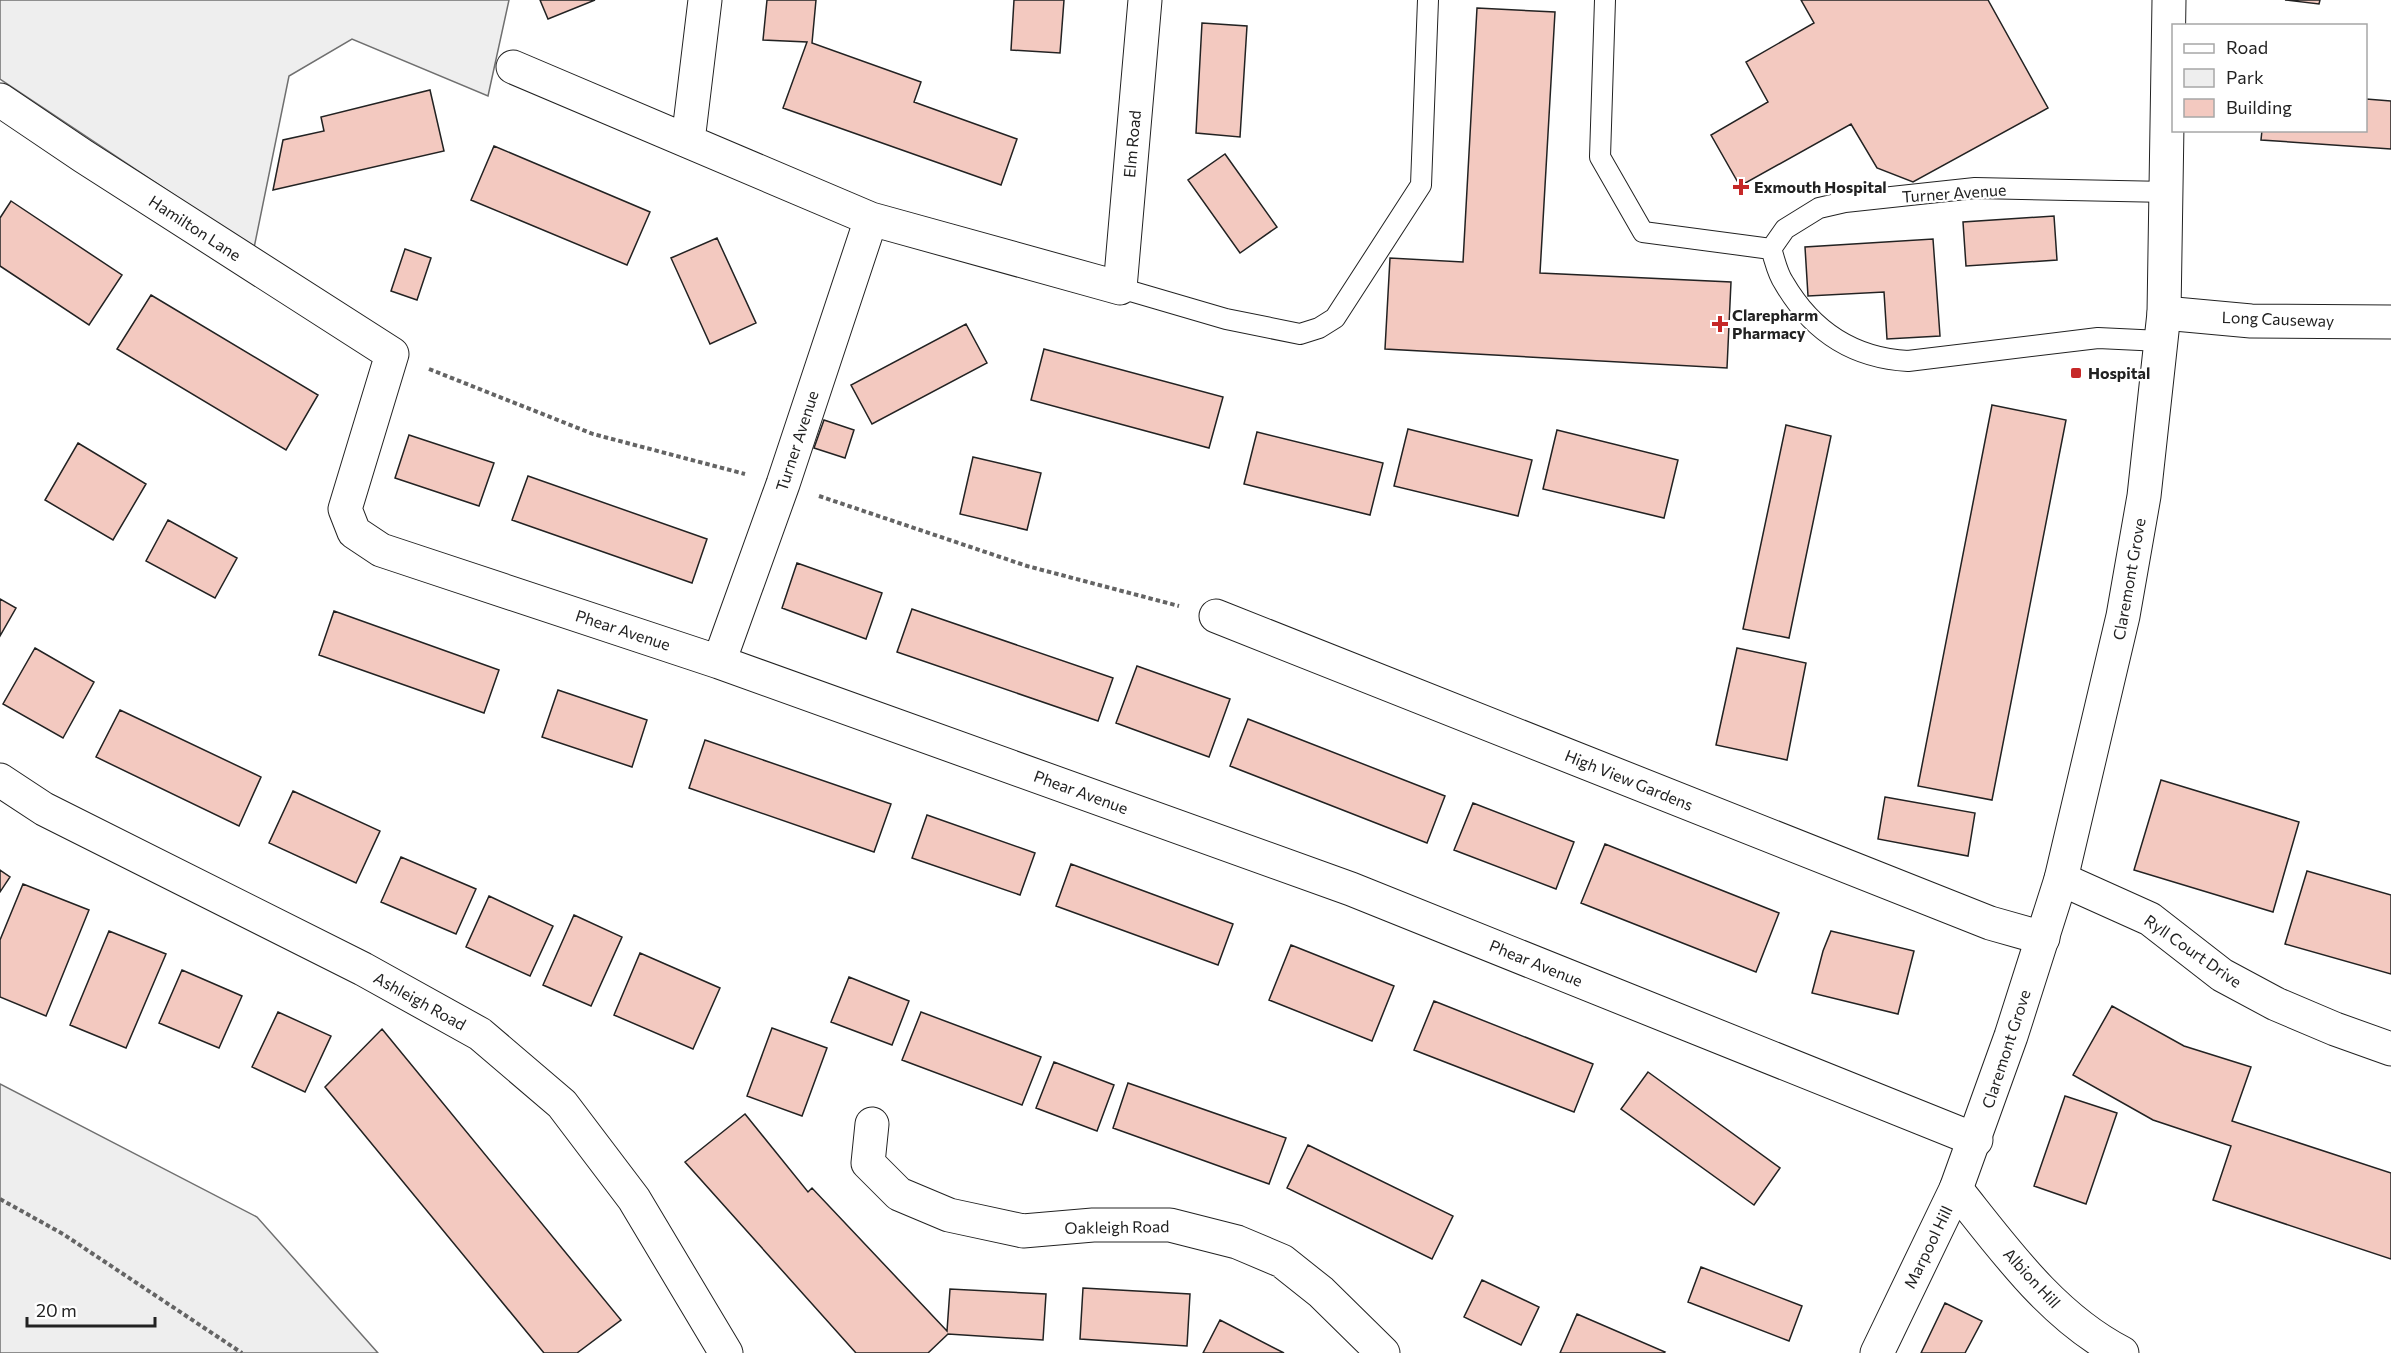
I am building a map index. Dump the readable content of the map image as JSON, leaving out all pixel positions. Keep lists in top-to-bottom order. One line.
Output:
{"streets":{"street":["Elm Road","Turner Avenue","Hamilton Lane","Long Causeway","Claremont Grove","Phear Avenue","High View Gardens","Ryll Court Drive","Ashleigh Road","Oakleigh Road","Marpool Hill","Albion Hill"]},"crossings":[["Turner Avenue","Claremont Grove"],["Turner Avenue","Phear Avenue"],["Hamilton Lane","Phear Avenue"],["Long Causeway","Claremont Grove"],["Claremont Grove","Phear Avenue"],["Claremont Grove","High View Gardens"],["Claremont Grove","Ryll Court Drive"],["Claremont Grove","Marpool Hill"],["Phear Avenue","Marpool Hill"],["Marpool Hill","Albion Hill"]],"places":{"health":["Exmouth Hospital","Clarepharm Pharmacy"],"transit":["Hospital"]},"legend":["Road","Park","Building"],"scale_bar":"20 m"}
